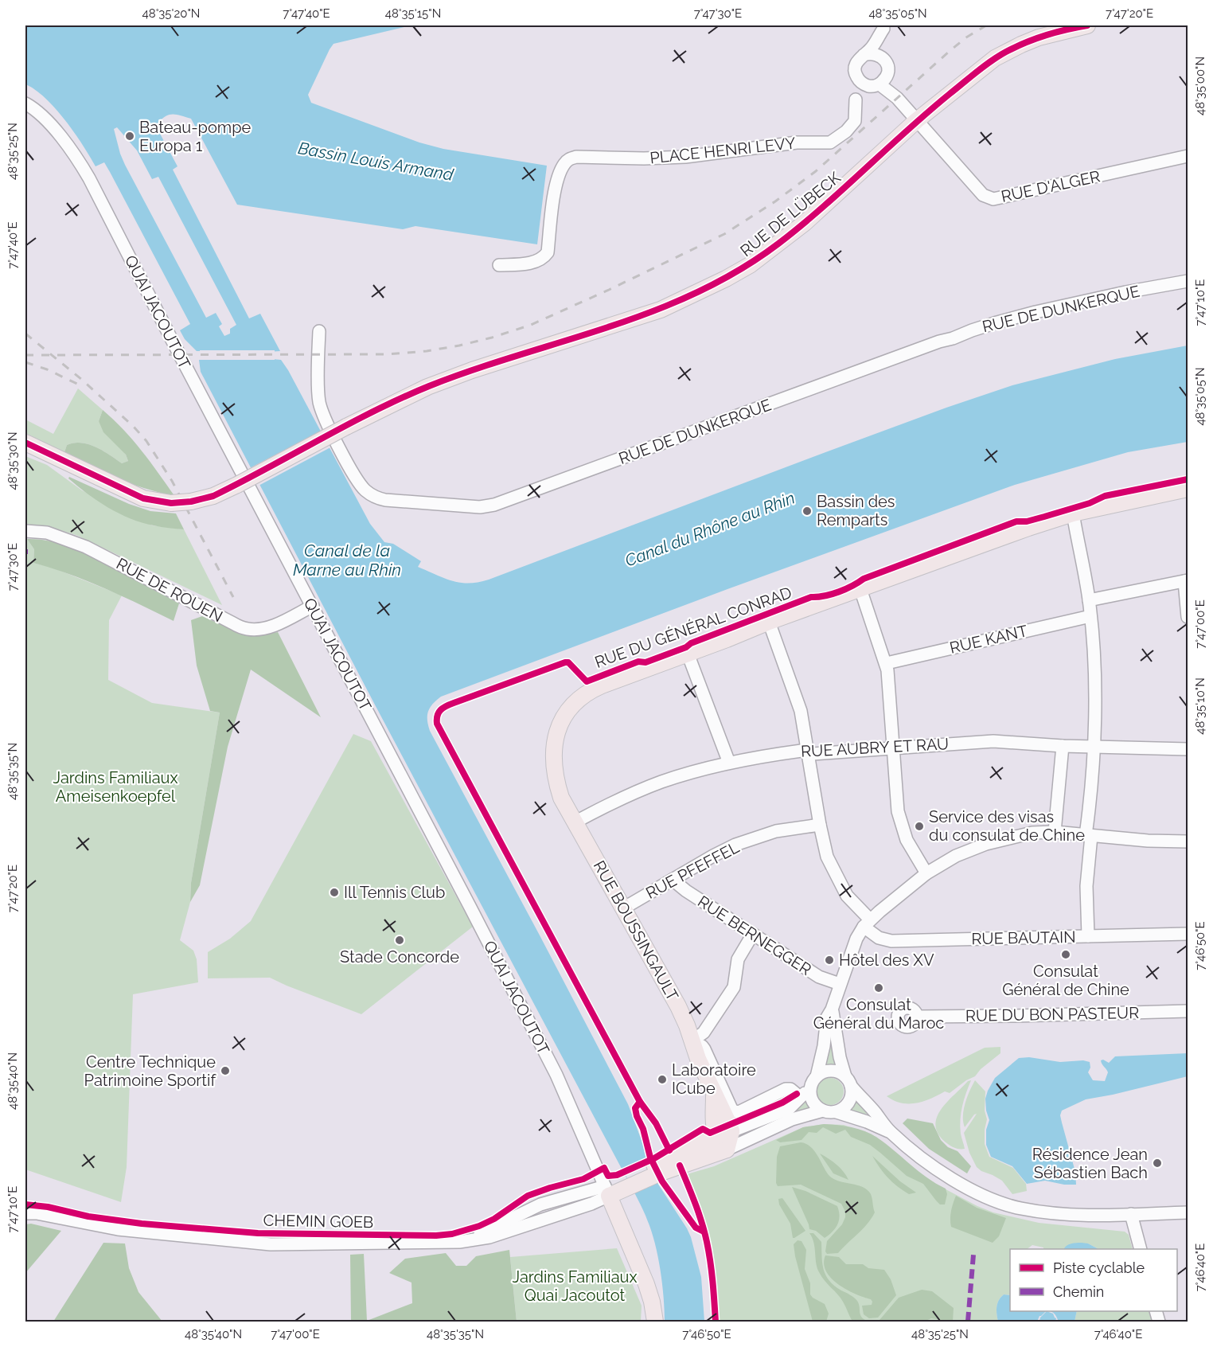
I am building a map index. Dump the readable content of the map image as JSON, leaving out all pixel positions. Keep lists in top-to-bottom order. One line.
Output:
{"streets":{"main road":["RUE DE LÜBECK","QUAI JACOUTOT","RUE DU GÉNÉRAL CONRAD","RUE BOUSSINGAULT"],"street":["PLACE HENRI LEVY","RUE D'ALGER","RUE DE DUNKERQUE","RUE DE ROUEN","RUE KANT","RUE AUBRY ET RAU","RUE PFEFFEL","RUE BERNEGGER","RUE BAUTAIN","RUE DU BON PASTEUR","CHEMIN GOEB"]},"crossings":[["PLACE HENRI LEVY","RUE D'ALGER"],["RUE D'ALGER","RUE DE LÜBECK"],["QUAI JACOUTOT","RUE DE ROUEN"],["QUAI JACOUTOT","CHEMIN GOEB"],["RUE DU GÉNÉRAL CONRAD","RUE AUBRY ET RAU"],["RUE DU GÉNÉRAL CONRAD","RUE BOUSSINGAULT"],["RUE DU GÉNÉRAL CONRAD","RUE BAUTAIN"],["RUE AUBRY ET RAU","RUE BOUSSINGAULT"],["RUE AUBRY ET RAU","RUE BAUTAIN"],["RUE PFEFFEL","RUE BOUSSINGAULT"],["RUE PFEFFEL","RUE BERNEGGER"],["RUE PFEFFEL","RUE BAUTAIN"]],"water":["Bassin Louis Armand","Canal du Rhône au Rhin","Canal de la Marne au Rhin"],"parks":["Jardins Familiaux Ameisenkoepfel","Jardins Familiaux Quai Jacoutot"],"places":["Bateau-pompe Europa 1","Bassin des Remparts","Service des visas du consulat de Chine","Ill Tennis Club","Stade Concorde","Consulat Général de Chine","Hôtel des XV","Consulat Général du Maroc","Centre Technique Patrimoine Sportif","Laboratoire ICube","Résidence Jean Sébastien Bach"],"legend":["Piste cyclable","Chemin"],"coordinates":["48°35'20\"N","7°47'40\"E","48°35'15\"N","7°47'30\"E","48°35'05\"N","7°47'20\"E","48°35'00\"N","48°35'25\"N","7°47'10\"E","48°35'30\"N","7°47'00\"E","48°35'10\"N","48°35'35\"N","7°46'50\"E","48°35'40\"N","7°46'40\"E"]}
